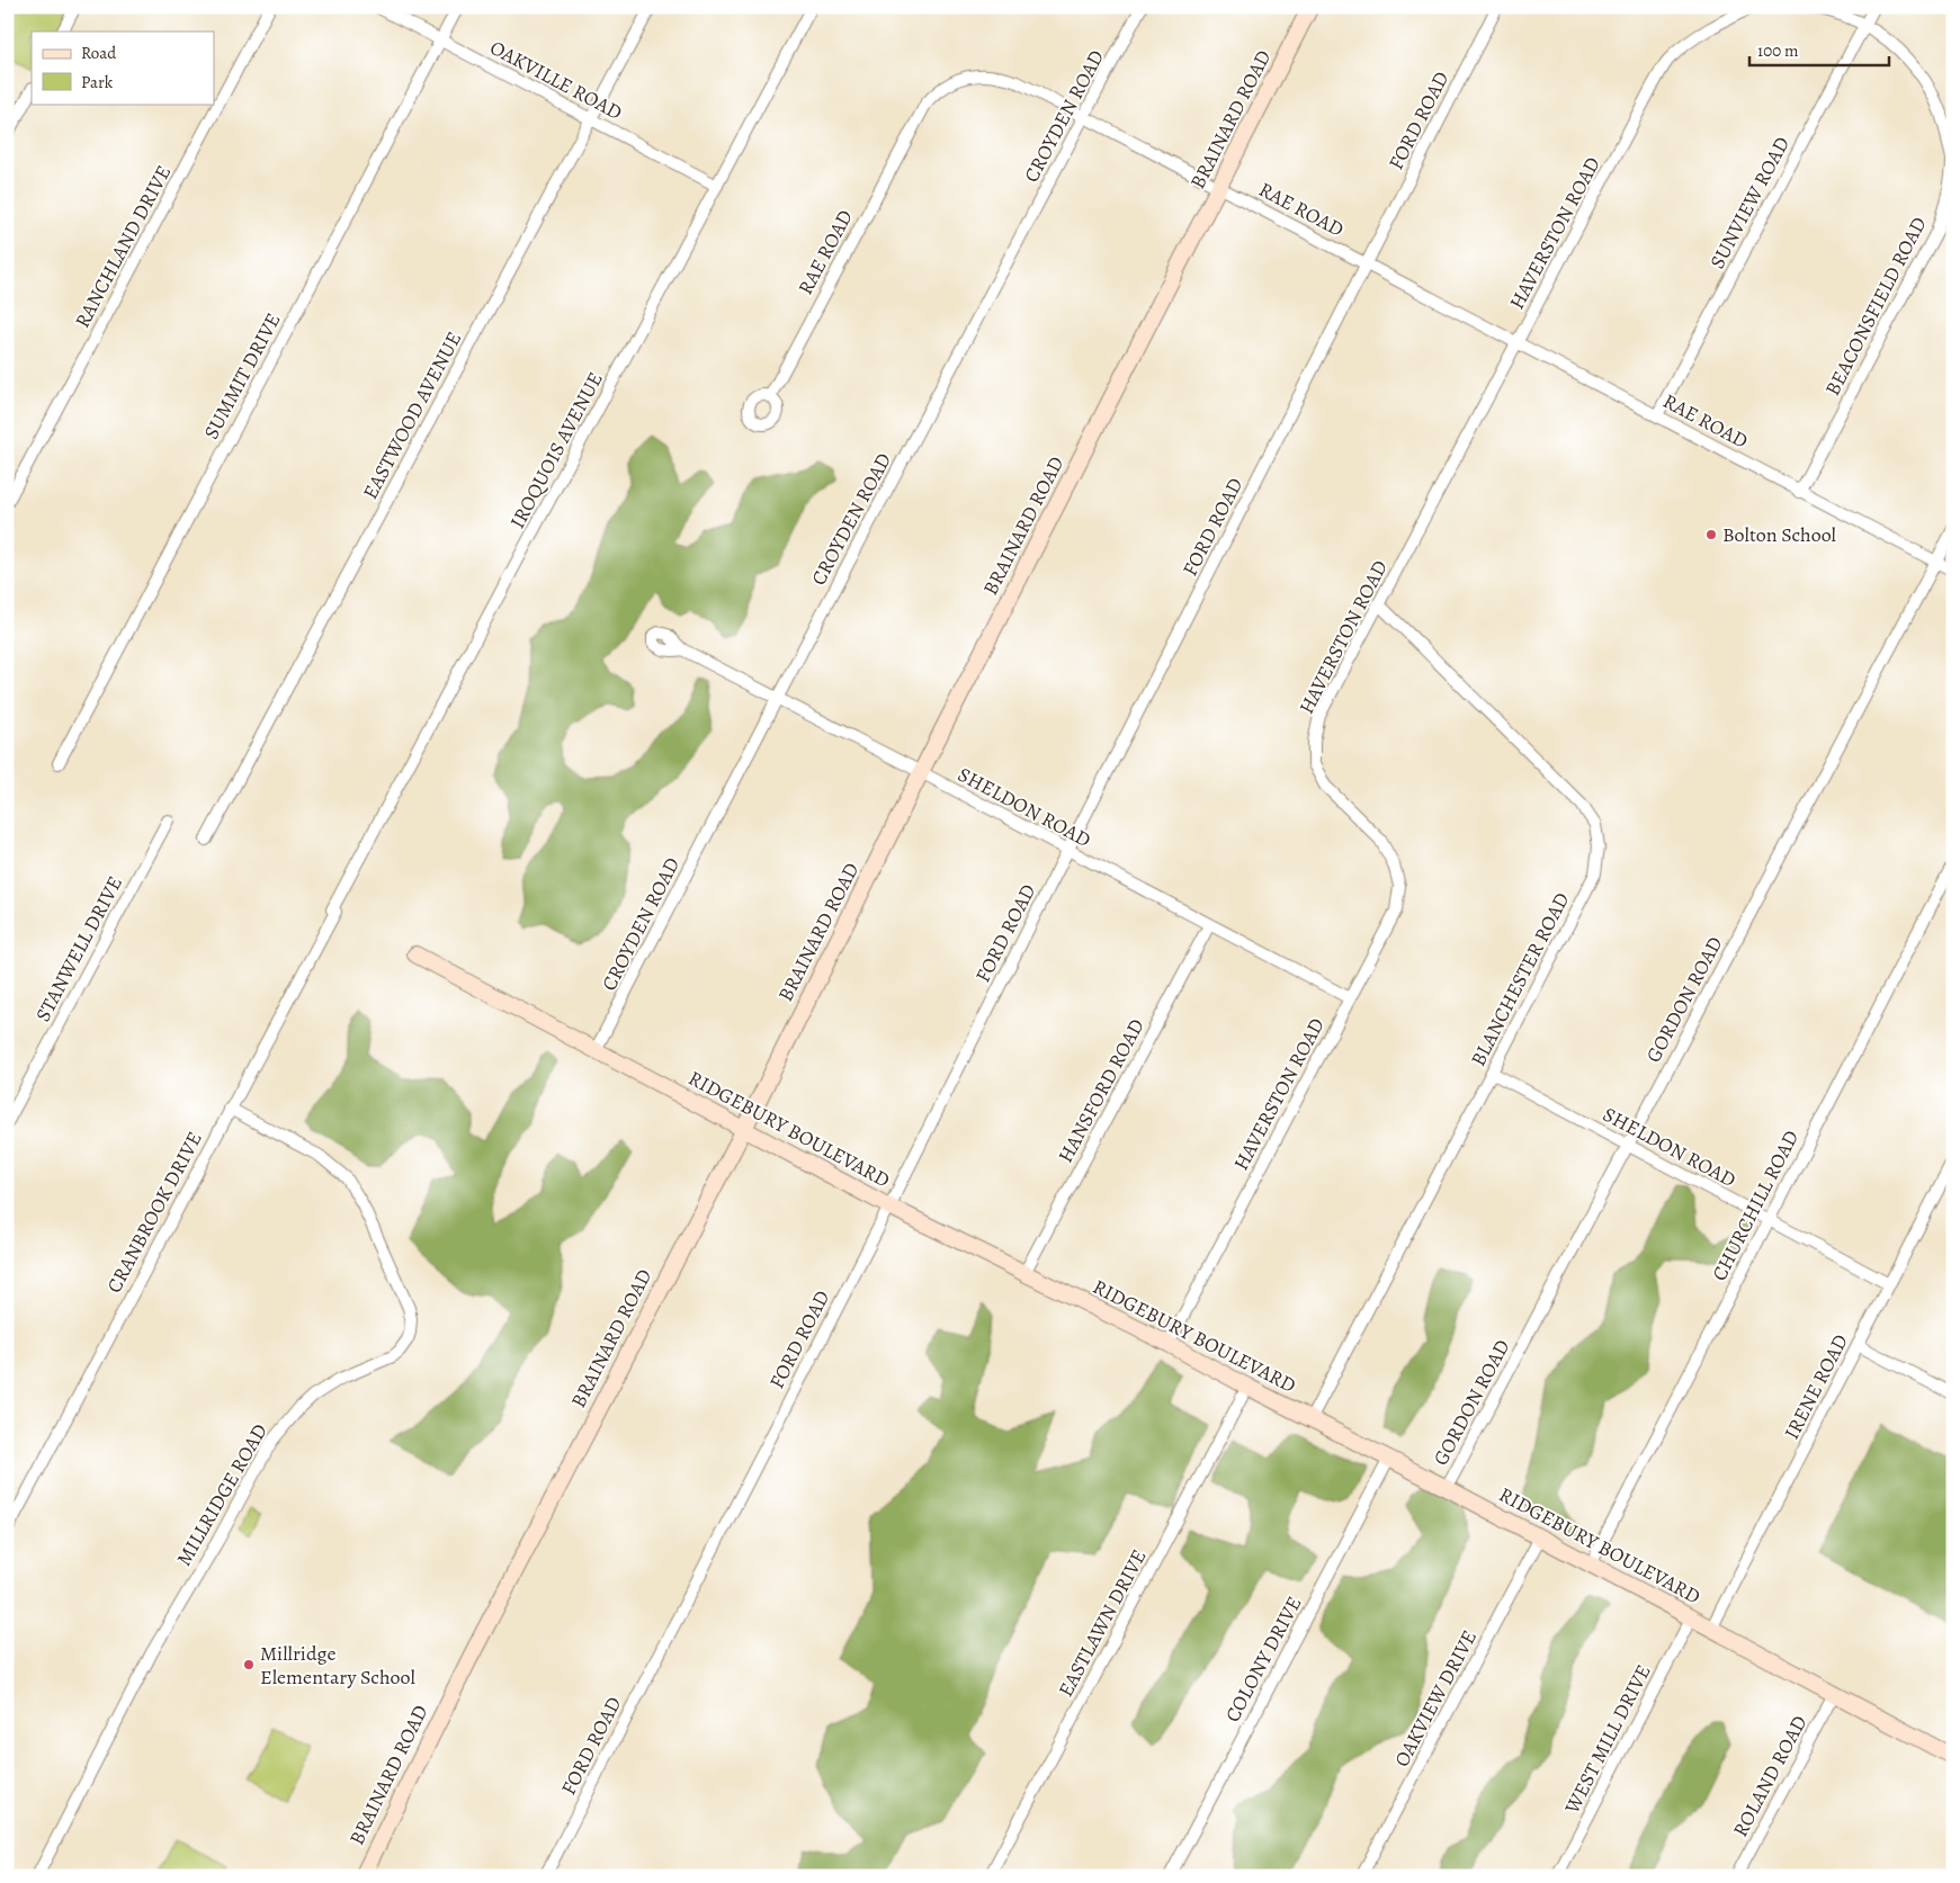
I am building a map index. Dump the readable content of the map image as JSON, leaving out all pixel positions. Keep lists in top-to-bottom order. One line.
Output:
{"streets":{"street":["OAKVILLE ROAD","CROYDEN ROAD","BRAINARD ROAD","FORD ROAD","SUNVIEW ROAD","RAE ROAD","HAVERSTON ROAD","RANCHLAND DRIVE","BEACONSFIELD ROAD","SUMMIT DRIVE","EASTWOOD AVENUE","IROQUOIS AVENUE","SHELDON ROAD","STANWELL DRIVE","BLANCHESTER ROAD","GORDON ROAD","HANSFORD ROAD","RIDGEBURY BOULEVARD","CHURCHILL ROAD","CRANBROOK DRIVE","IRENE ROAD","MILLRIDGE ROAD","EASTLAWN DRIVE","COLONY DRIVE","OAKVIEW DRIVE","WEST MILL DRIVE","ROLAND ROAD"]},"crossings":[["OAKVILLE ROAD","SUMMIT DRIVE"],["OAKVILLE ROAD","EASTWOOD AVENUE"],["OAKVILLE ROAD","IROQUOIS AVENUE"],["CROYDEN ROAD","RAE ROAD"],["CROYDEN ROAD","SHELDON ROAD"],["CROYDEN ROAD","RIDGEBURY BOULEVARD"],["BRAINARD ROAD","RAE ROAD"],["BRAINARD ROAD","SHELDON ROAD"],["BRAINARD ROAD","RIDGEBURY BOULEVARD"],["FORD ROAD","RAE ROAD"],["FORD ROAD","SHELDON ROAD"],["FORD ROAD","RIDGEBURY BOULEVARD"],["SUNVIEW ROAD","RAE ROAD"],["SUNVIEW ROAD","BEACONSFIELD ROAD"],["RAE ROAD","HAVERSTON ROAD"],["RAE ROAD","BEACONSFIELD ROAD"],["RAE ROAD","GORDON ROAD"],["HAVERSTON ROAD","SHELDON ROAD"],["HAVERSTON ROAD","BLANCHESTER ROAD"],["HAVERSTON ROAD","RIDGEBURY BOULEVARD"],["IROQUOIS AVENUE","CRANBROOK DRIVE"],["SHELDON ROAD","BLANCHESTER ROAD"],["SHELDON ROAD","GORDON ROAD"],["SHELDON ROAD","HANSFORD ROAD"],["SHELDON ROAD","CHURCHILL ROAD"],["SHELDON ROAD","IRENE ROAD"],["BLANCHESTER ROAD","RIDGEBURY BOULEVARD"],["GORDON ROAD","RIDGEBURY BOULEVARD"],["HANSFORD ROAD","RIDGEBURY BOULEVARD"],["RIDGEBURY BOULEVARD","CHURCHILL ROAD"],["RIDGEBURY BOULEVARD","IRENE ROAD"],["RIDGEBURY BOULEVARD","EASTLAWN DRIVE"],["RIDGEBURY BOULEVARD","COLONY DRIVE"],["RIDGEBURY BOULEVARD","OAKVIEW DRIVE"],["RIDGEBURY BOULEVARD","WEST MILL DRIVE"],["RIDGEBURY BOULEVARD","ROLAND ROAD"],["CRANBROOK DRIVE","MILLRIDGE ROAD"]],"places":["Bolton School","Millridge Elementary School"],"legend":["Road","Park"],"scale_bar":"100 m"}
